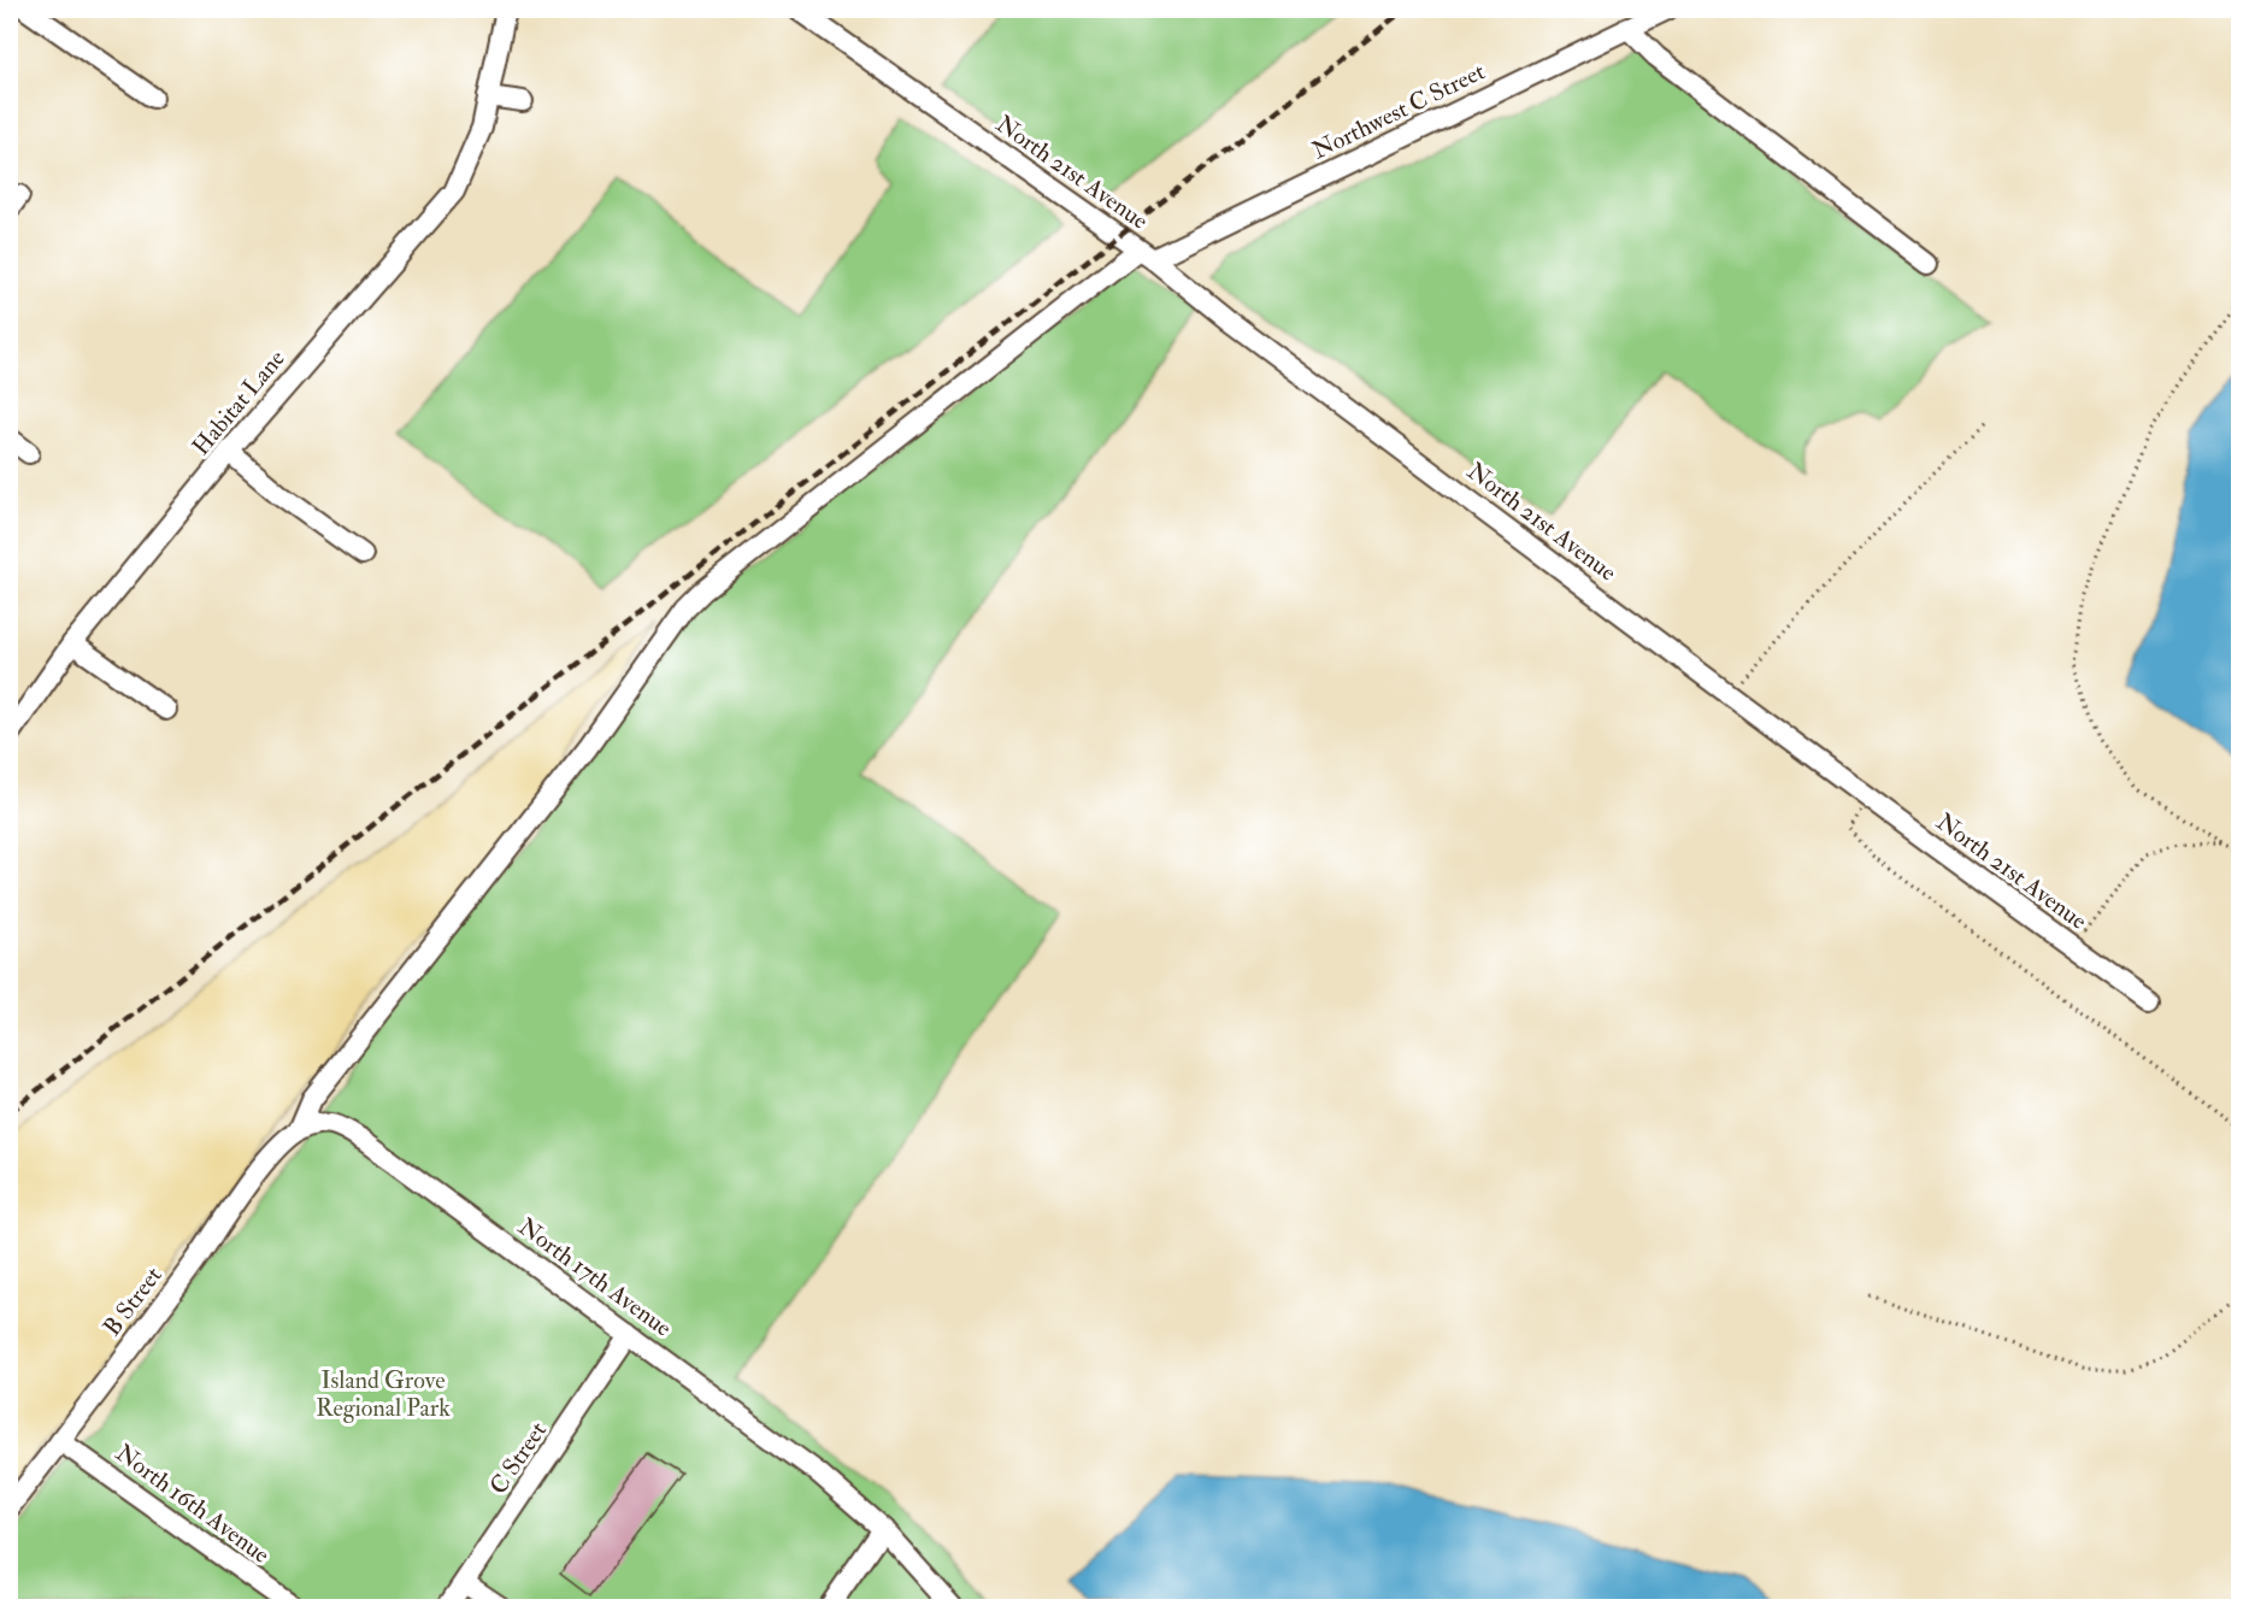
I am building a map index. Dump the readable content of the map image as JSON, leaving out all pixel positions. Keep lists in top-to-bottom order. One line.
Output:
{"streets":{"street":["Northwest C Street","North 21st Avenue","Habitat Lane","North 17th Avenue","B Street","C Street","North 16th Avenue"]},"crossings":[["Northwest C Street","North 21st Avenue"],["Northwest C Street","North 17th Avenue"],["Northwest C Street","B Street"],["North 17th Avenue","B Street"],["North 17th Avenue","C Street"],["B Street","North 16th Avenue"]],"parks":["Island Grove Regional Park"]}
